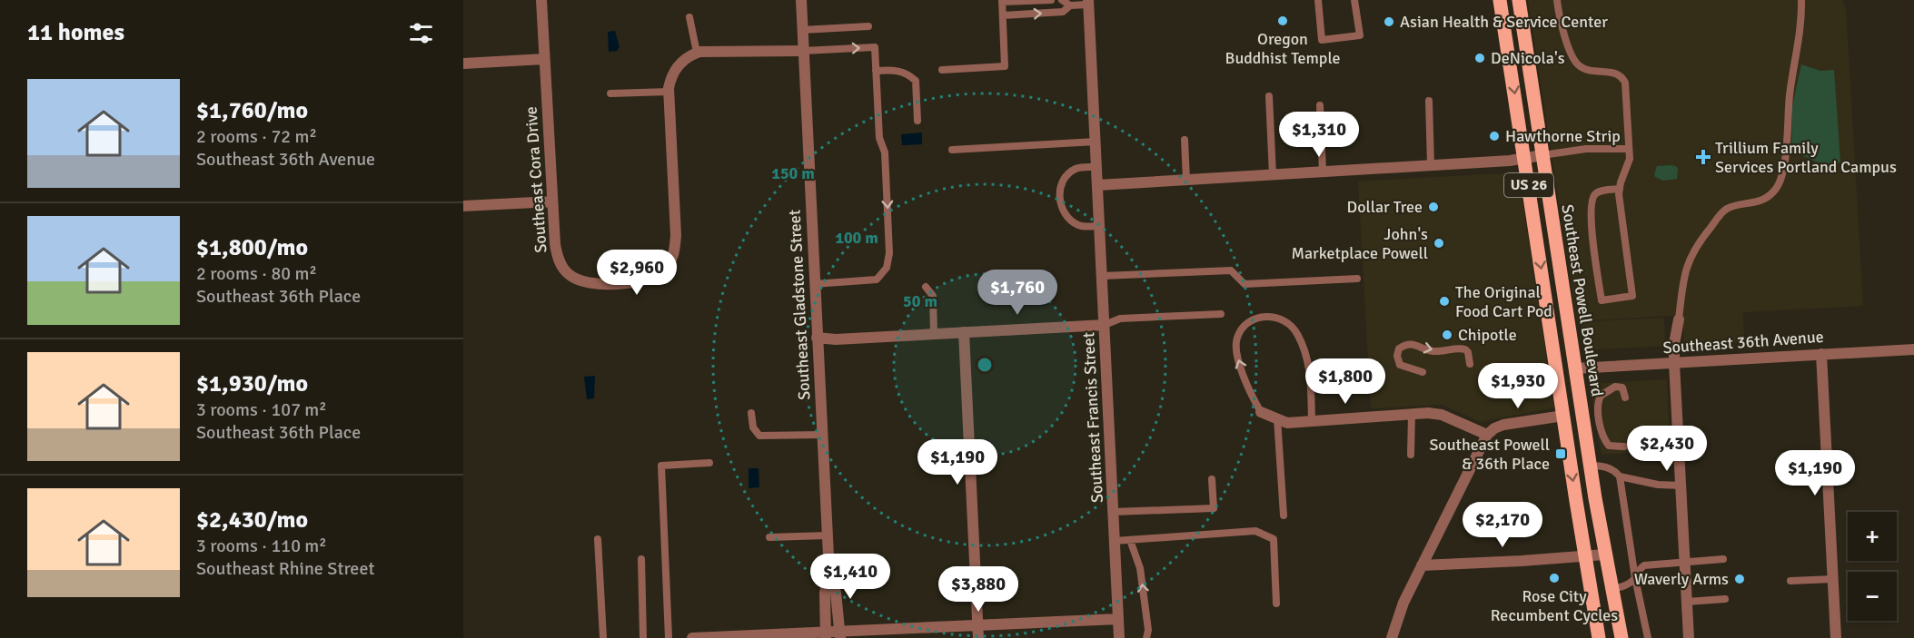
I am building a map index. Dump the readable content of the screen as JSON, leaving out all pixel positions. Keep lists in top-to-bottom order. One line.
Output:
{"streets":{"main road":["US 26","Southeast Powell Boulevard"],"street":["Southeast Cora Drive","Southeast Gladstone Street","Southeast 36th Avenue","Southeast Francis Street"]},"crossings":[["Southeast Powell Boulevard","Southeast 36th Avenue"]],"places":{"other":["Oregon Buddhist Temple","Asian Health & Service Center","DeNicola's","Hawthorne Strip","Dollar Tree","John's Marketplace Powell","The Original Food Cart Pod","Chipotle","Rose City Recumbent Cycles","Waverly Arms"],"health":["Trillium Family Services Portland Campus"],"transit":["Southeast Powell & 36th Place"]},"page":{"heading":"11 homes","list":[{"name":"$1,760/mo","note":"2 rooms · 72 m² · Southeast 36th Avenue"},{"name":"$1,800/mo","note":"2 rooms · 80 m² · Southeast 36th Place"},{"name":"$1,930/mo","note":"3 rooms · 107 m² · Southeast 36th Place"},{"name":"$2,430/mo","note":"3 rooms · 110 m² · Southeast Rhine Street"}],"price":["$1,310","$2,960","$1,760","$1,800","$1,930","$2,430","$1,190","$1,190","$2,170","$1,410","$3,880"],"map_buttons":["+","−"]},"rings":["150 m","100 m","50 m"]}
